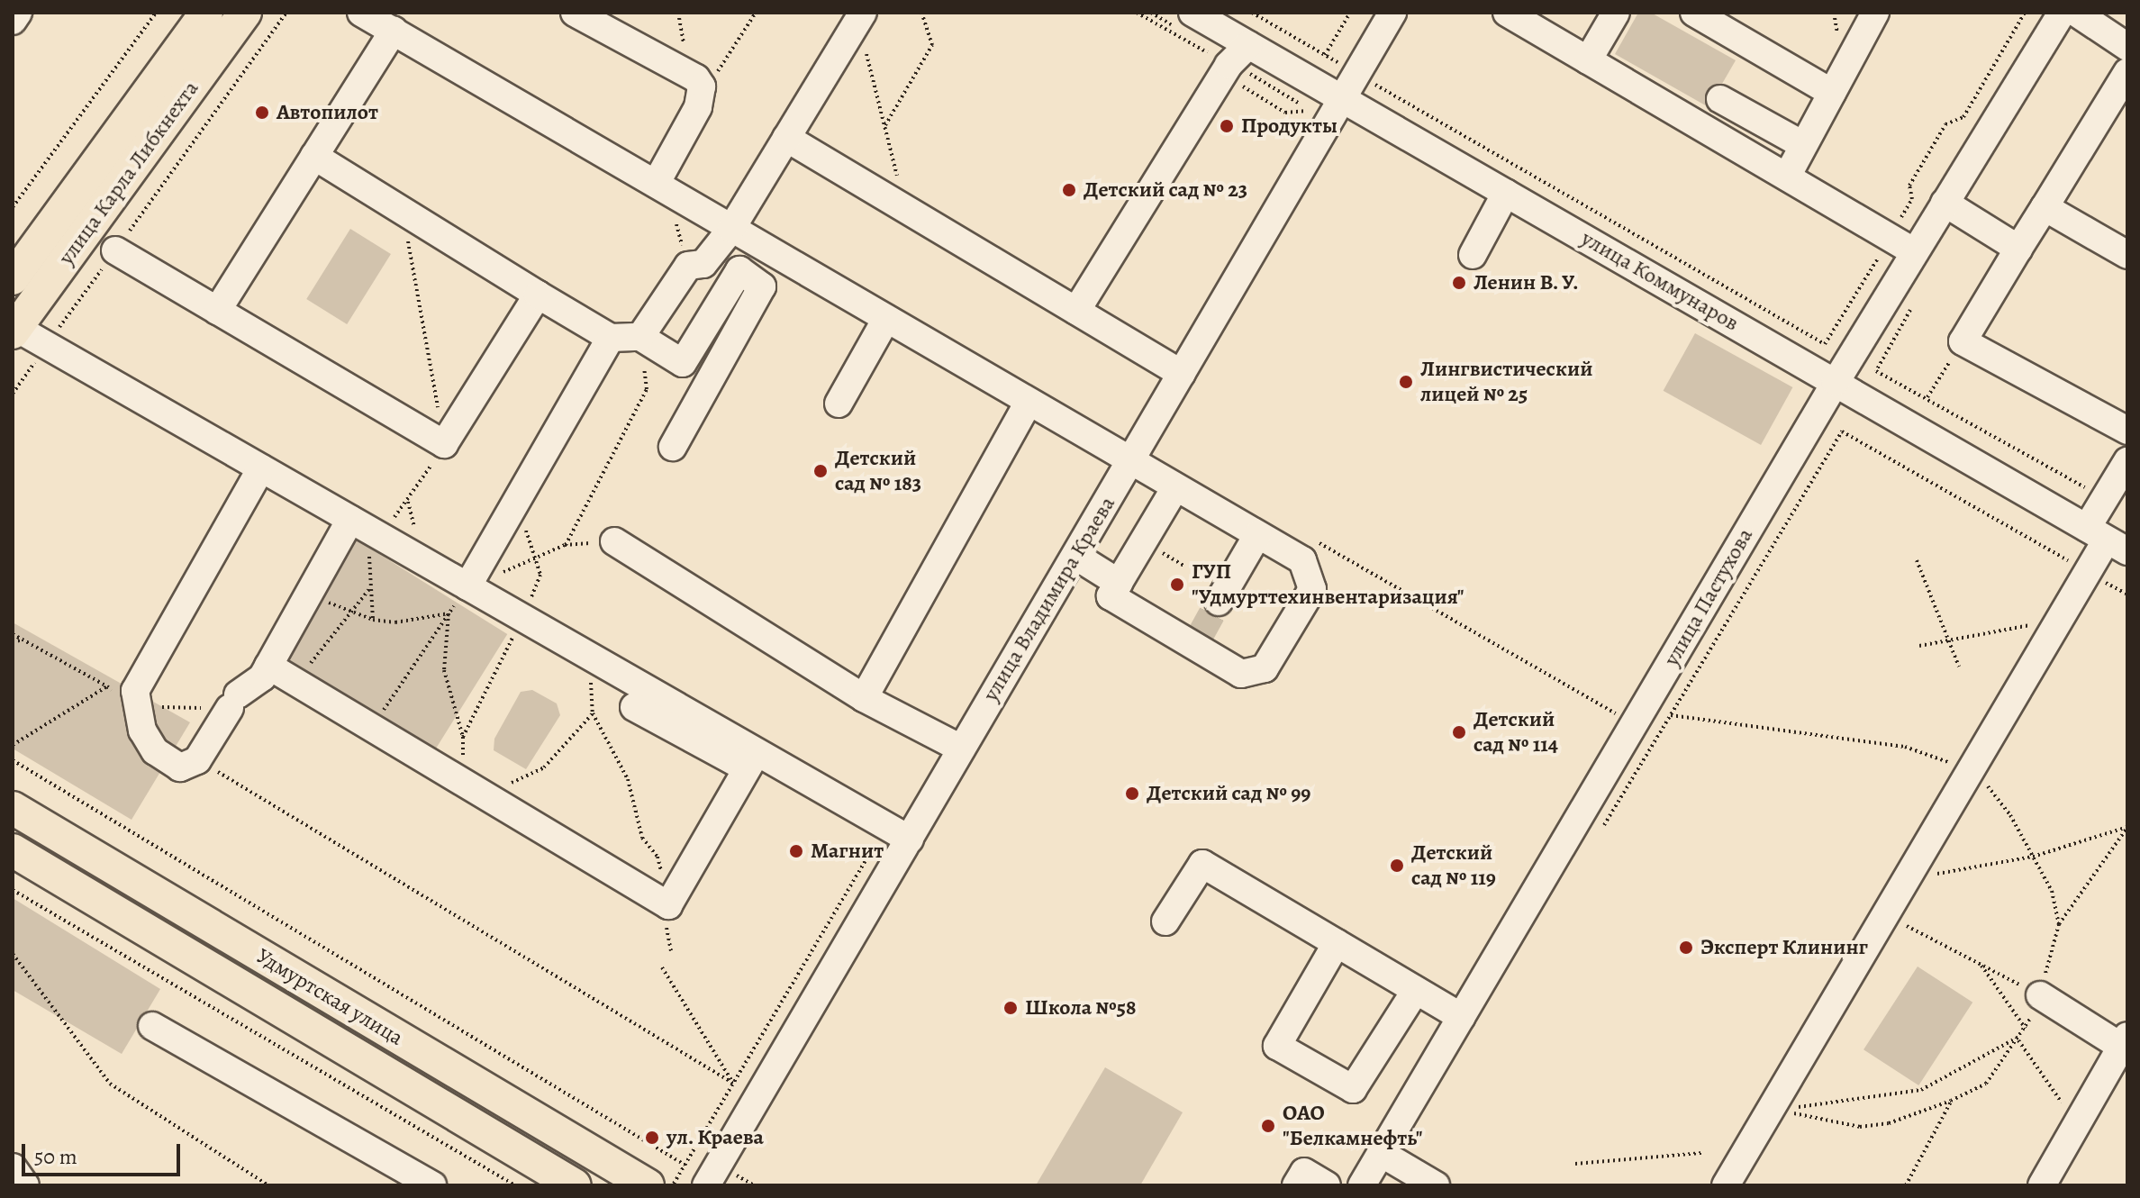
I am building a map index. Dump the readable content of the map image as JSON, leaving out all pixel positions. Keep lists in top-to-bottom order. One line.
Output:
{"streets":{"main road":["улица Карла Либкнехта","Удмуртская улица"],"street":["улица Коммунаров","улица Пастухова","улица Владимира Краева"]},"crossings":[["улица Коммунаров","улица Пастухова"],["улица Коммунаров","улица Владимира Краева"]],"places":["Автопилот","Продукты","Детский сад № 23","Ленин В. У.","Лингвистический лицей № 25","Детский сад № 183","ГУП \"Удмурттехинвентаризация\"","Детский сад № 114","Детский сад № 99","Магнит","Детский сад № 119","Эксперт Клининг","Школа №58","ОАО \"Белкамнефть\"","ул. Краева"],"scale_bar":"50 m"}
